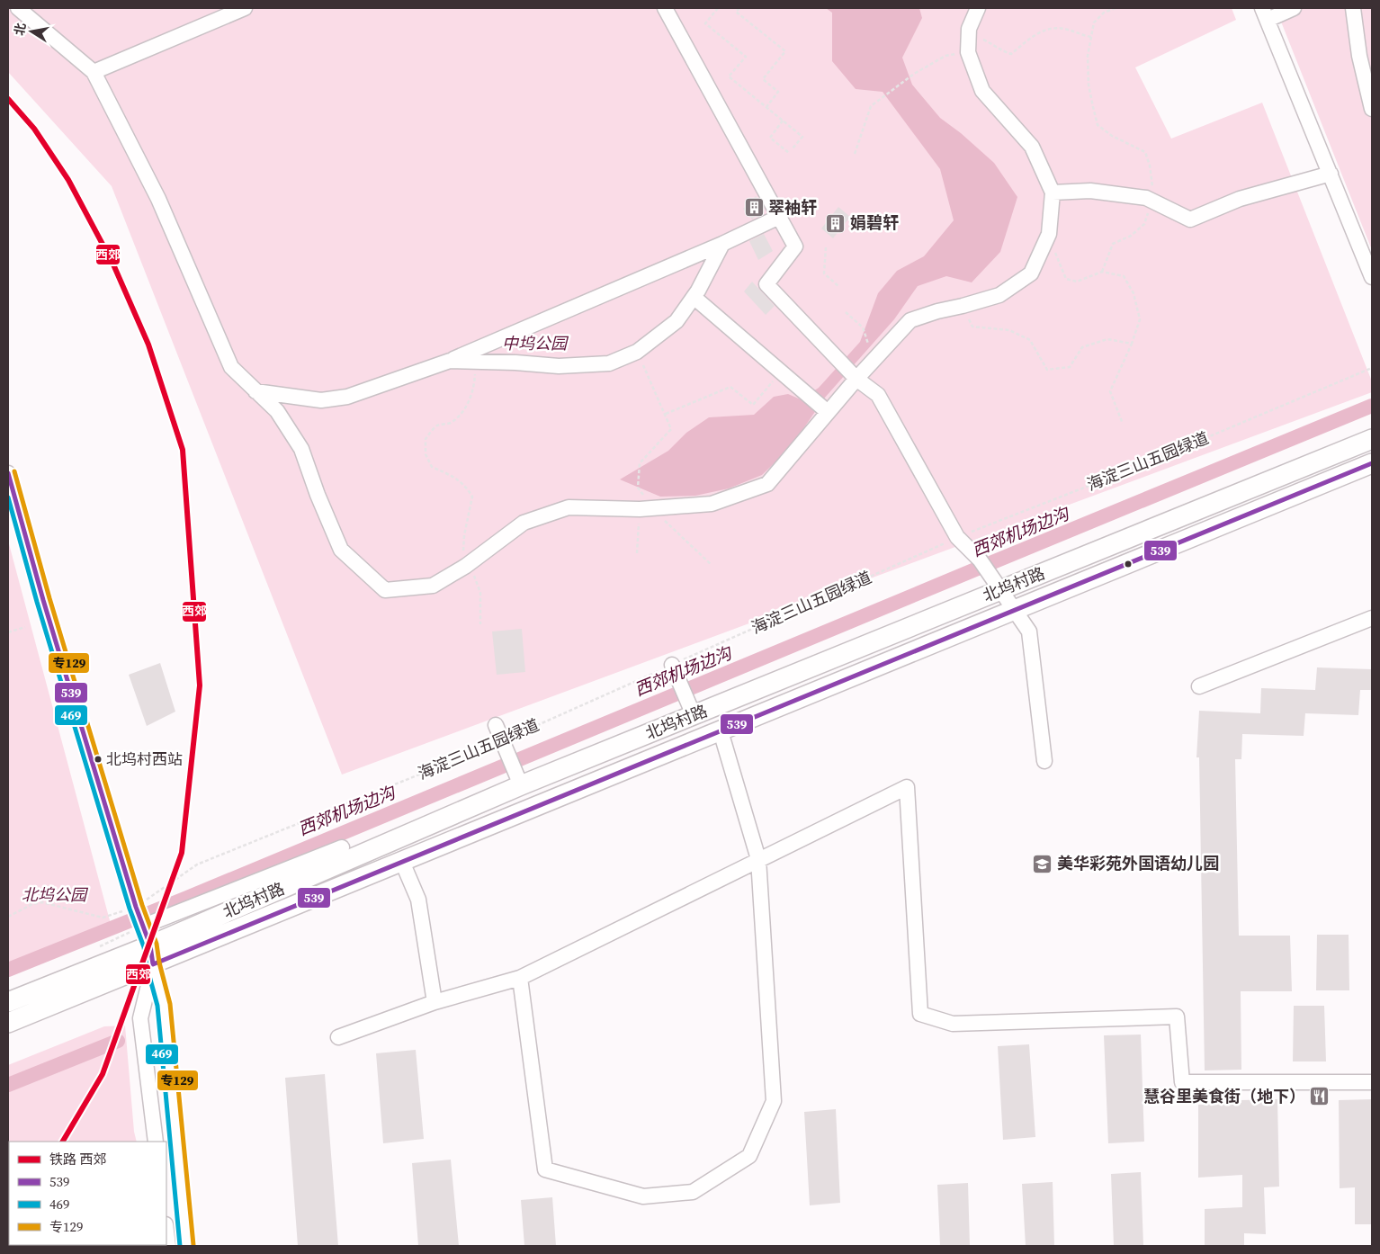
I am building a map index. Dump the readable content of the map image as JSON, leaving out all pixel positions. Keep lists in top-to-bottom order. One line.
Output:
{"streets":{"main road":["北坞村路"],"path":["海淀三山五园绿道"]},"water":["西郊机场边沟"],"parks":["中坞公园","北坞公园"],"places":{"building":["翠袖轩","娟碧轩"],"other":["北坞村西站"],"school or university":["美华彩苑外国语幼儿园"],"restaurant":["慧谷里美食街（地下）"]},"lines":["rail line 西郊","transit line 539","transit line 专129","transit line 469"],"legend":["铁路 西郊","539","469","专129"],"north":"left"}
